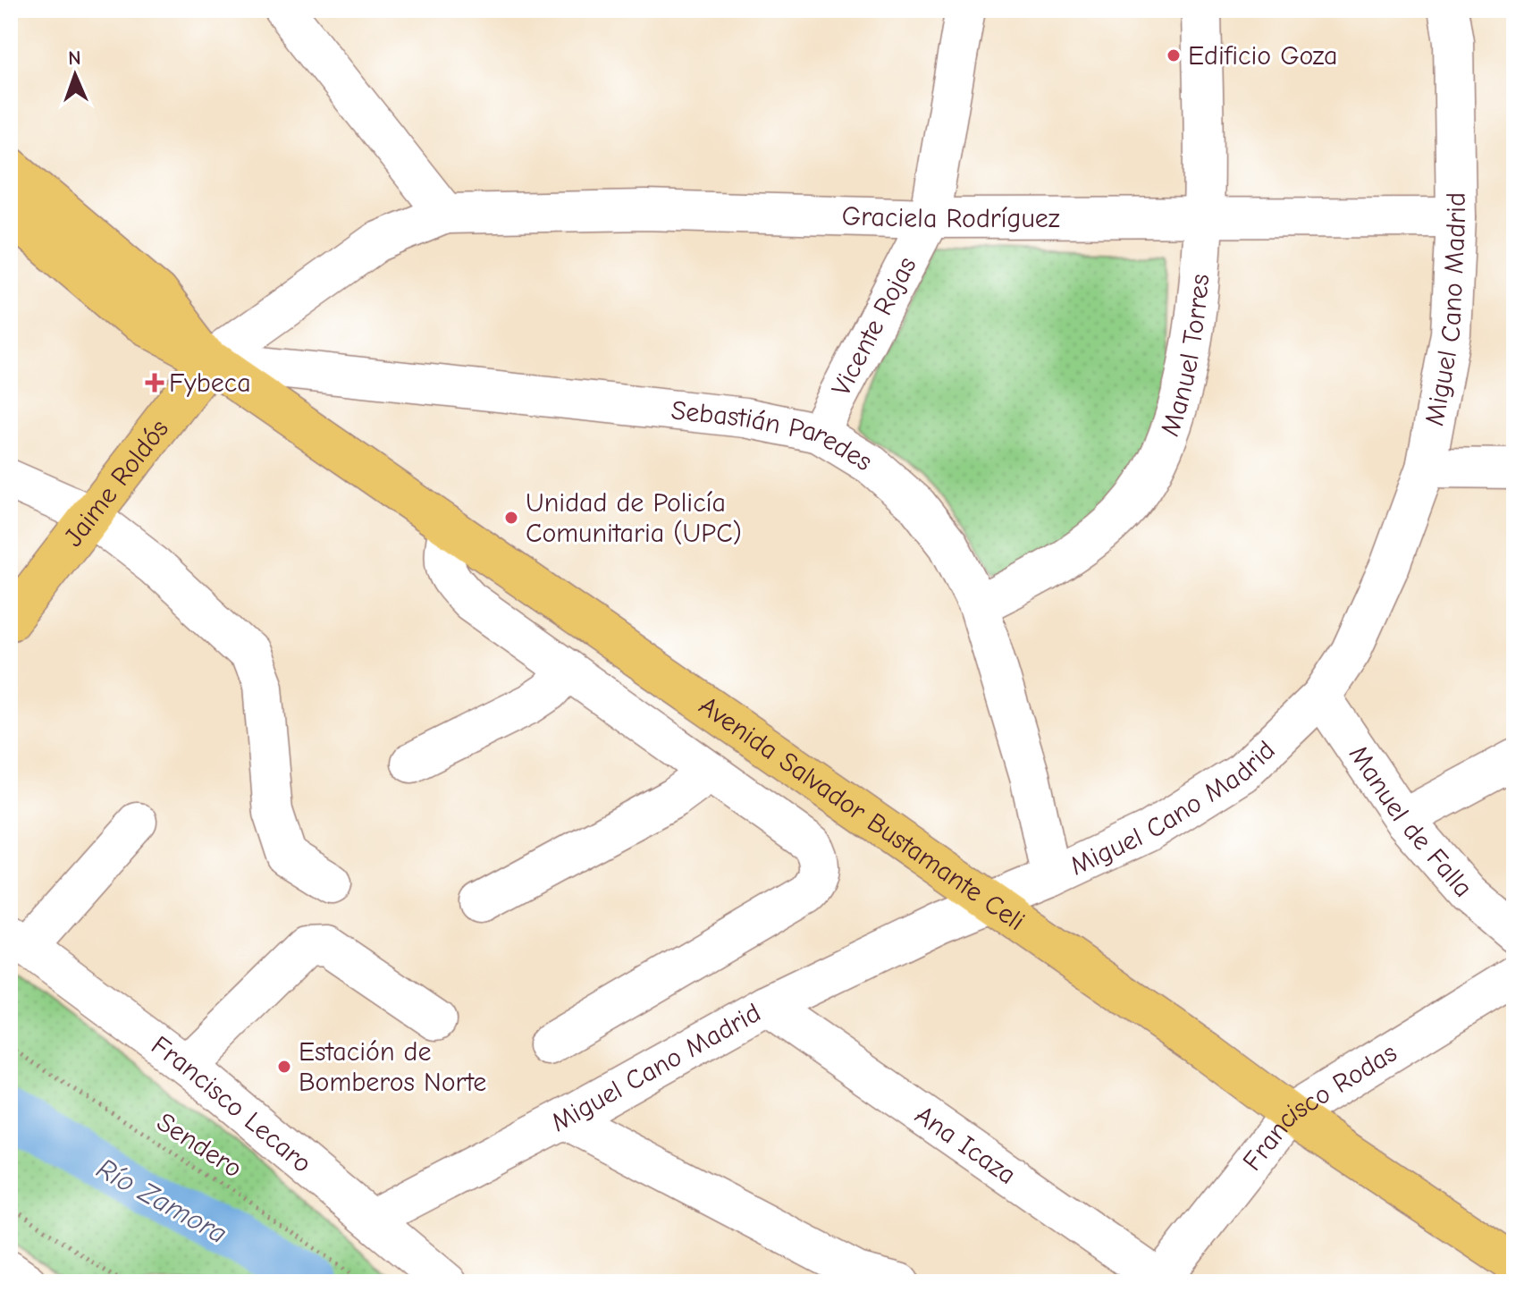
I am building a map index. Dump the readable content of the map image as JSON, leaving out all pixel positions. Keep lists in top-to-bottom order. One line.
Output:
{"streets":{"main road":["Jaime Roldós","Avenida Salvador Bustamante Celi"],"street":["Graciela Rodríguez","Miguel Cano Madrid","Vicente Rojas","Manuel Torres","Sebastián Paredes","Manuel de Falla","Francisco Lecaro","Francisco Rodas","Ana Icaza"],"path":["Sendero"]},"crossings":[["Graciela Rodríguez","Miguel Cano Madrid"],["Graciela Rodríguez","Vicente Rojas"],["Graciela Rodríguez","Manuel Torres"],["Graciela Rodríguez","Jaime Roldós"],["Miguel Cano Madrid","Sebastián Paredes"],["Miguel Cano Madrid","Avenida Salvador Bustamante Celi"],["Miguel Cano Madrid","Manuel de Falla"],["Miguel Cano Madrid","Francisco Lecaro"],["Miguel Cano Madrid","Ana Icaza"],["Vicente Rojas","Sebastián Paredes"],["Manuel Torres","Sebastián Paredes"],["Sebastián Paredes","Jaime Roldós"],["Sebastián Paredes","Avenida Salvador Bustamante Celi"],["Jaime Roldós","Avenida Salvador Bustamante Celi"],["Avenida Salvador Bustamante Celi","Francisco Rodas"],["Francisco Rodas","Ana Icaza"]],"water":["Río Zamora"],"places":{"other":["Edificio Goza","Unidad de Policía Comunitaria (UPC)","Estación de Bomberos Norte"],"health":["Fybeca"]},"north":"top"}
